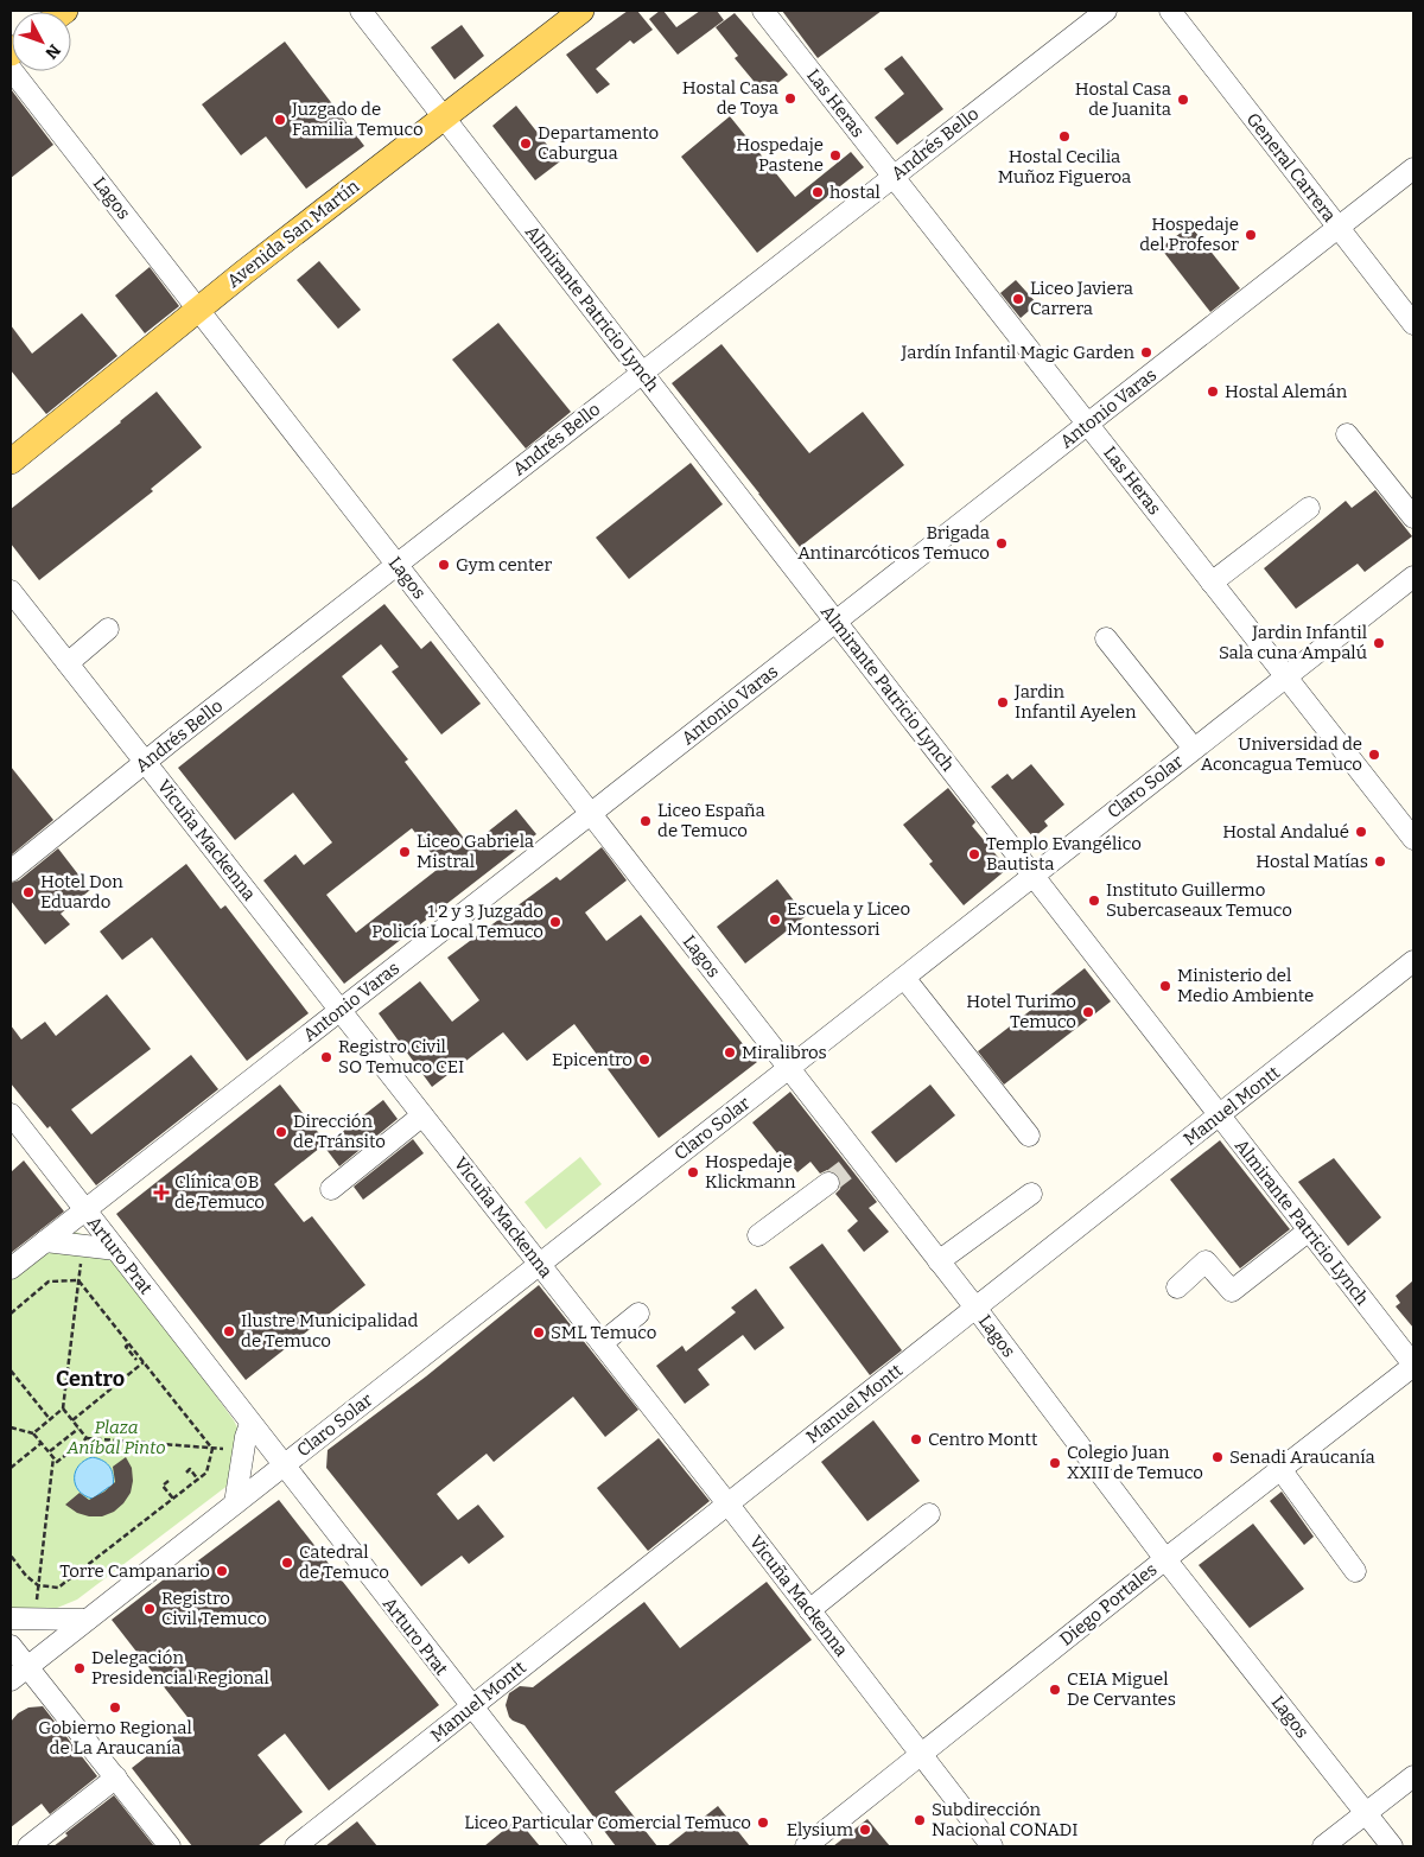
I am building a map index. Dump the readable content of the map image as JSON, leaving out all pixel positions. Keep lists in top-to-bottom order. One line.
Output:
{"streets":{"main road":["Avenida San Martín"],"street":["Las Heras","Andrés Bello","General Carrera","Lagos","Almirante Patricio Lynch","Antonio Varas","Claro Solar","Vicuña Mackenna","Manuel Montt","Arturo Prat","Diego Portales"]},"crossings":[["Las Heras","Andrés Bello"],["Las Heras","Antonio Varas"],["Las Heras","Claro Solar"],["Andrés Bello","Lagos"],["Andrés Bello","Almirante Patricio Lynch"],["Andrés Bello","Vicuña Mackenna"],["General Carrera","Antonio Varas"],["Lagos","Avenida San Martín"],["Lagos","Antonio Varas"],["Lagos","Claro Solar"],["Lagos","Manuel Montt"],["Lagos","Diego Portales"],["Avenida San Martín","Almirante Patricio Lynch"],["Almirante Patricio Lynch","Antonio Varas"],["Almirante Patricio Lynch","Claro Solar"],["Almirante Patricio Lynch","Manuel Montt"],["Almirante Patricio Lynch","Diego Portales"],["Antonio Varas","Vicuña Mackenna"],["Antonio Varas","Arturo Prat"],["Claro Solar","Vicuña Mackenna"],["Claro Solar","Arturo Prat"],["Vicuña Mackenna","Manuel Montt"],["Vicuña Mackenna","Diego Portales"],["Manuel Montt","Arturo Prat"]],"districts":["Centro"],"parks":["Plaza Aníbal Pinto"],"places":{"other":["Hostal Casa de Toya","Hostal Casa de Juanita","Juzgado de Familia Temuco","Hostal Cecilia Muñoz Figueroa","Departamento Caburgua","Hospedaje Pastene","hostal","Hospedaje del Profesor","Liceo Javiera Carrera","Jardín Infantil Magic Garden","Hostal Alemán","Brigada Antinarcóticos Temuco","Gym center","Jardin Infantil Sala cuna Ampalú","Jardin Infantil Ayelen","Universidad de Aconcagua Temuco","Liceo España de Temuco","Hostal Andalué","Liceo Gabriela Mistral","Templo Evangélico Bautista","Hostal Matías","Hotel Don Eduardo","Instituto Guillermo Subercaseaux Temuco","Escuela y Liceo Montessori","1 2 y 3 Juzgado Policía Local Temuco","Ministerio del Medio Ambiente","Hotel Turimo Temuco","Miralibros","Registro Civil SO Temuco CEI","Epicentro","Dirección de Tránsito","Hospedaje Klickmann","Ilustre Municipalidad de Temuco","SML Temuco","Centro Montt","Senadi Araucanía","Colegio Juan XXIII de Temuco","Catedral de Temuco","Torre Campanario","Registro Civil Temuco","Delegación Presidencial Regional","CEIA Miguel De Cervantes","Gobierno Regional de La Araucanía","Subdirección Nacional CONADI","Liceo Particular Comercial Temuco","Elysium"],"health":["Clínica OB de Temuco"]},"north":"bottom right"}
